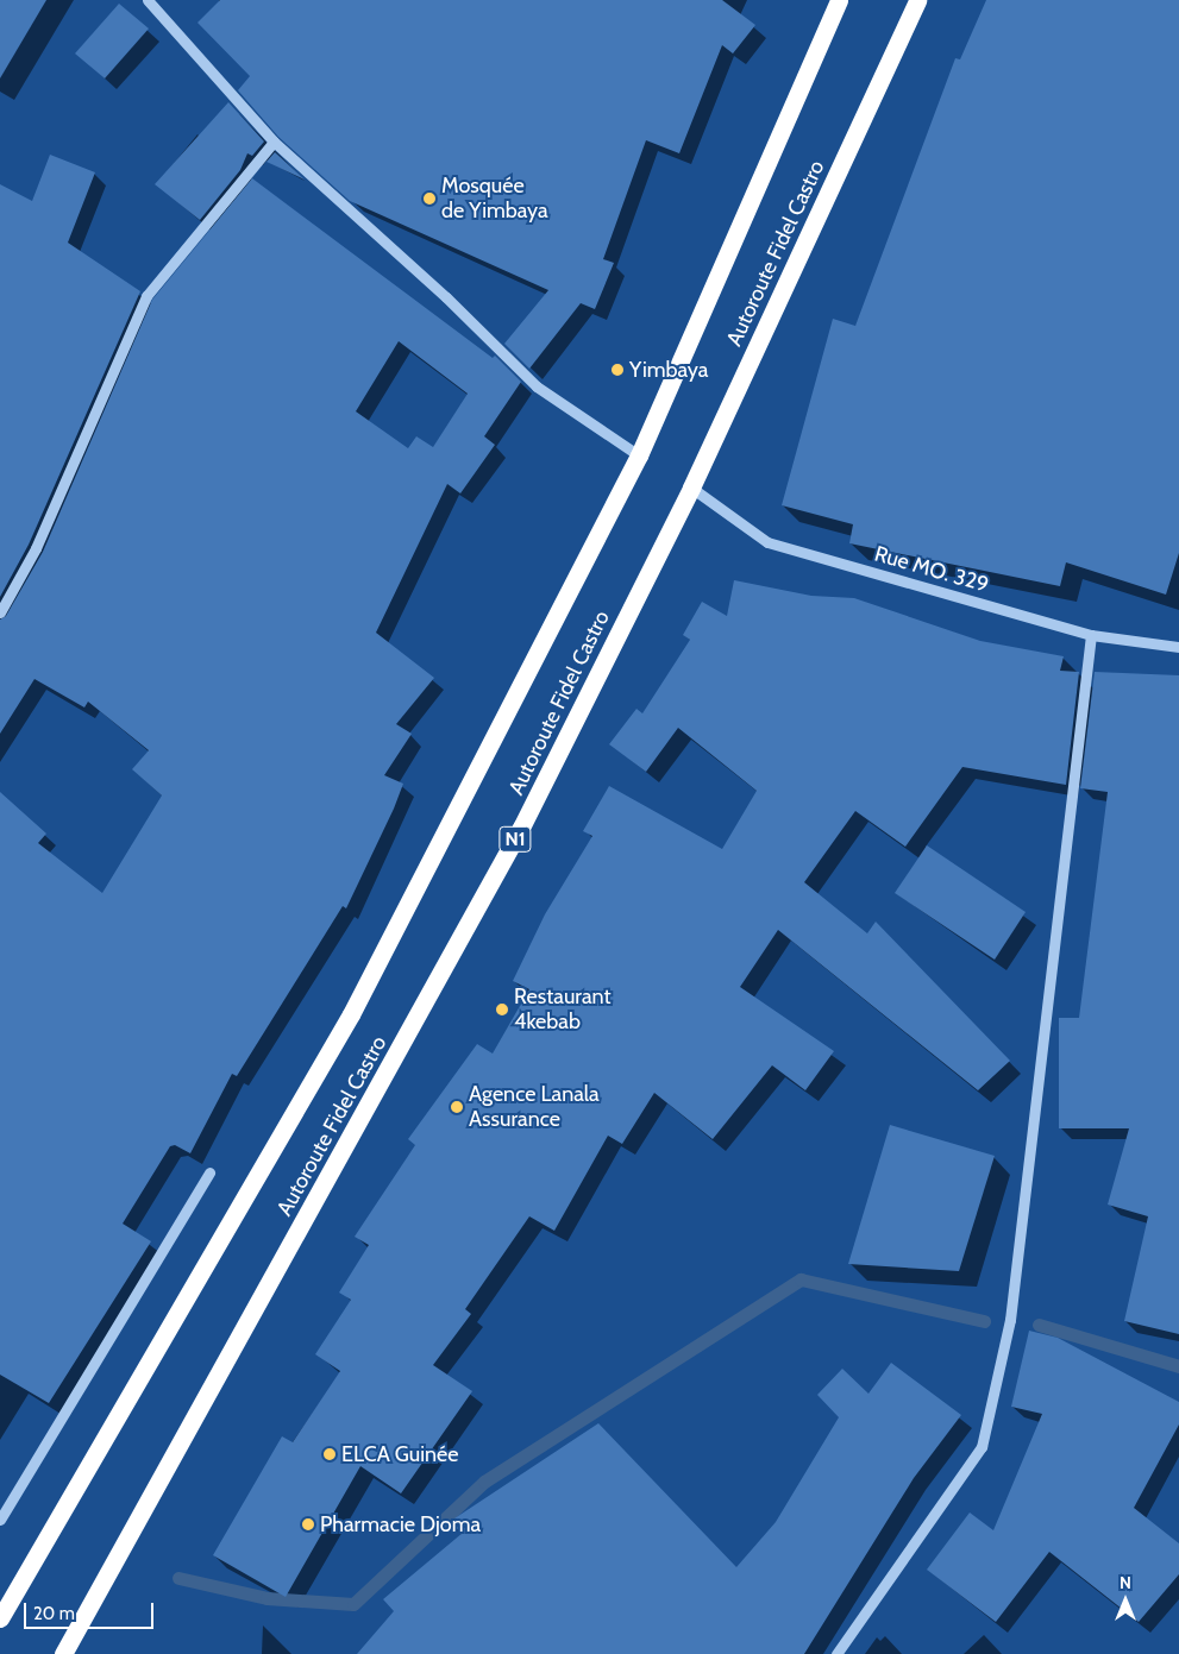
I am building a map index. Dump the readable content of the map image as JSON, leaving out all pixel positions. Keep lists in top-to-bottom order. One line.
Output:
{"streets":{"highway":["Autoroute Fidel Castro","N1"],"street":["Rue MO. 329"]},"crossings":[["Autoroute Fidel Castro","Rue MO. 329"]],"places":["Mosquée de Yimbaya","Yimbaya","Restaurant 4kebab","Agence Lanala Assurance","ELCA Guinée","Pharmacie Djoma"],"scale_bar":"20 m","north":"top"}
